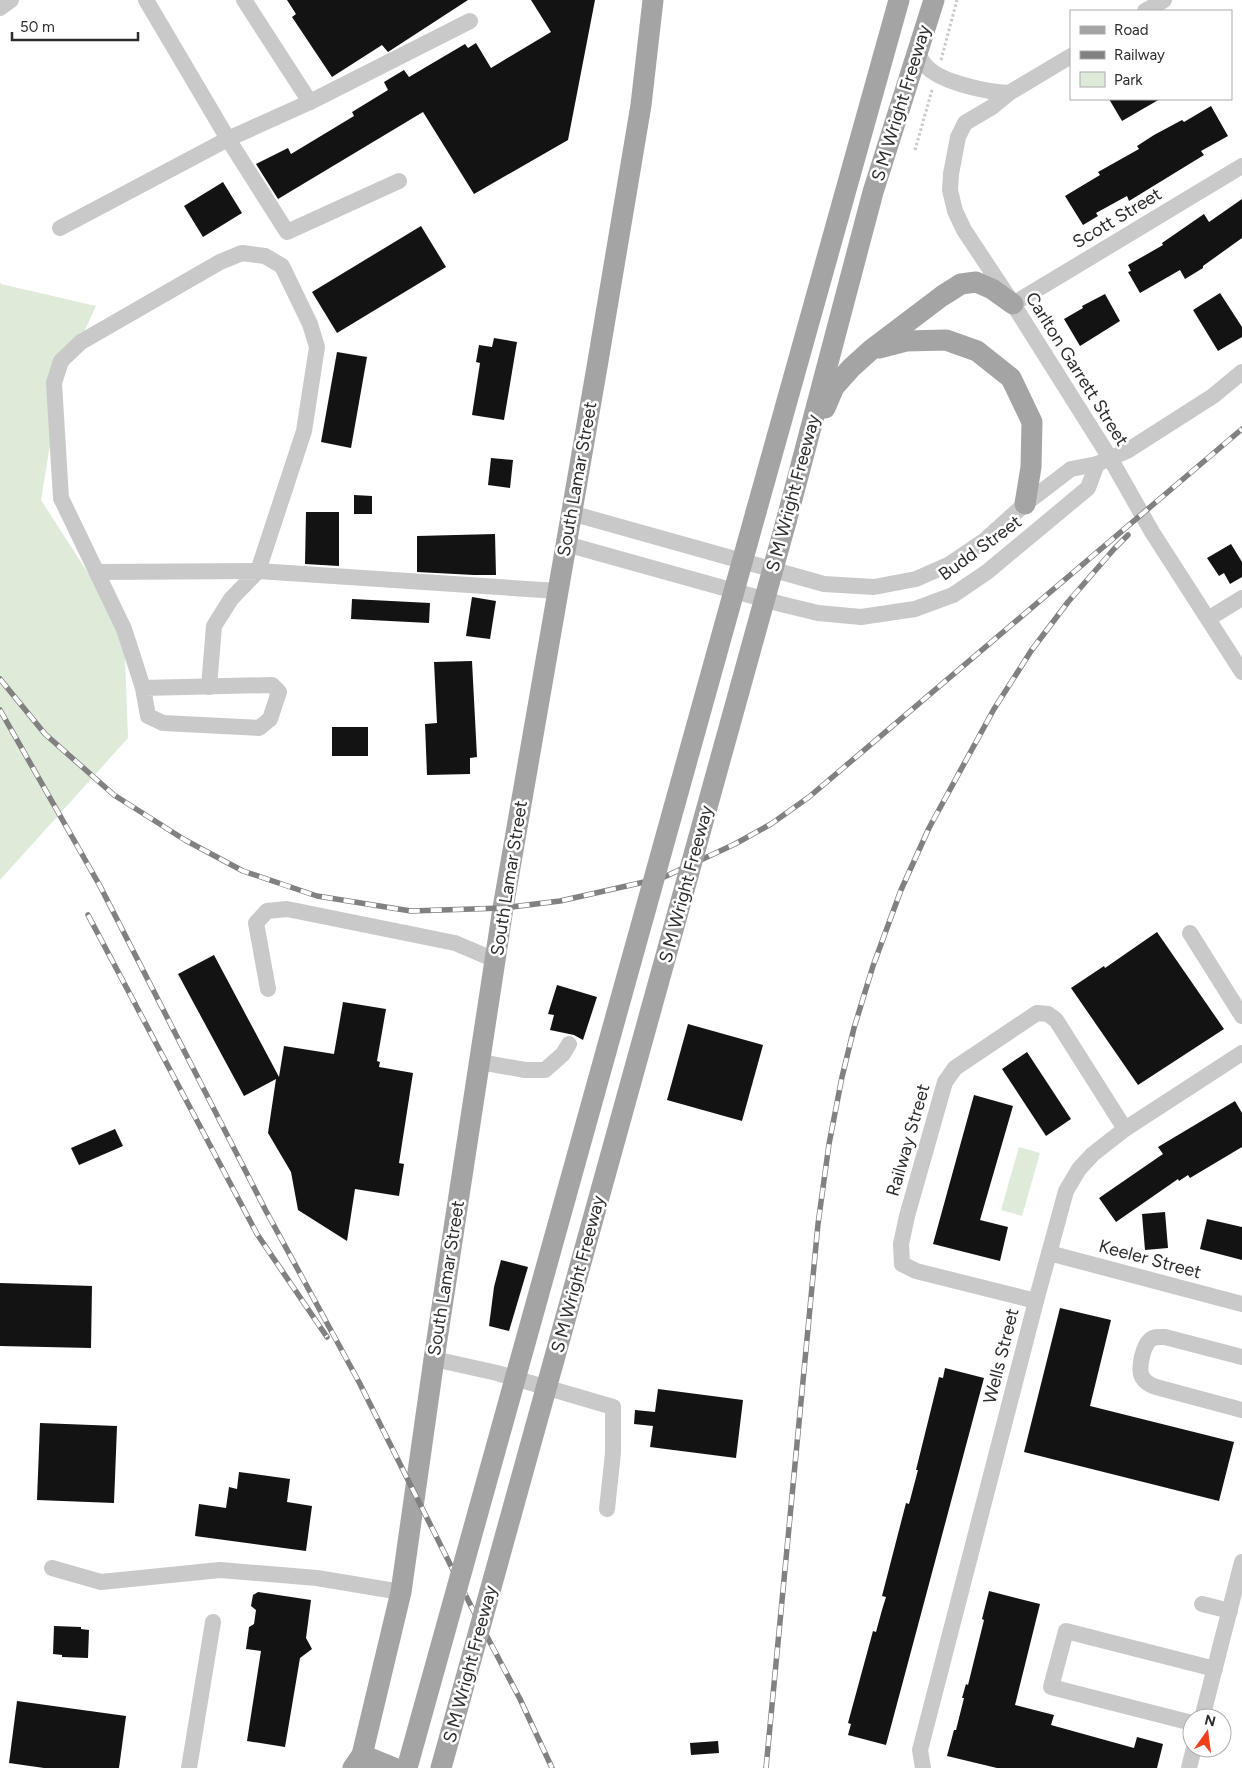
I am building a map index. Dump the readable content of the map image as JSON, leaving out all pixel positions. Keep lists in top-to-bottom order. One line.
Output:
{"streets":{"main road":["S M Wright Freeway","South Lamar Street"],"street":["Scott Street","Carlton Garrett Street","Budd Street","Railway Street","Keeler Street","Wells Street"]},"crossings":[["Scott Street","Carlton Garrett Street"],["Carlton Garrett Street","Budd Street"],["South Lamar Street","Budd Street"],["Railway Street","Wells Street"],["Keeler Street","Wells Street"]],"legend":["Road","Railway","Park"],"scale_bar":"50 m","north":"top"}
